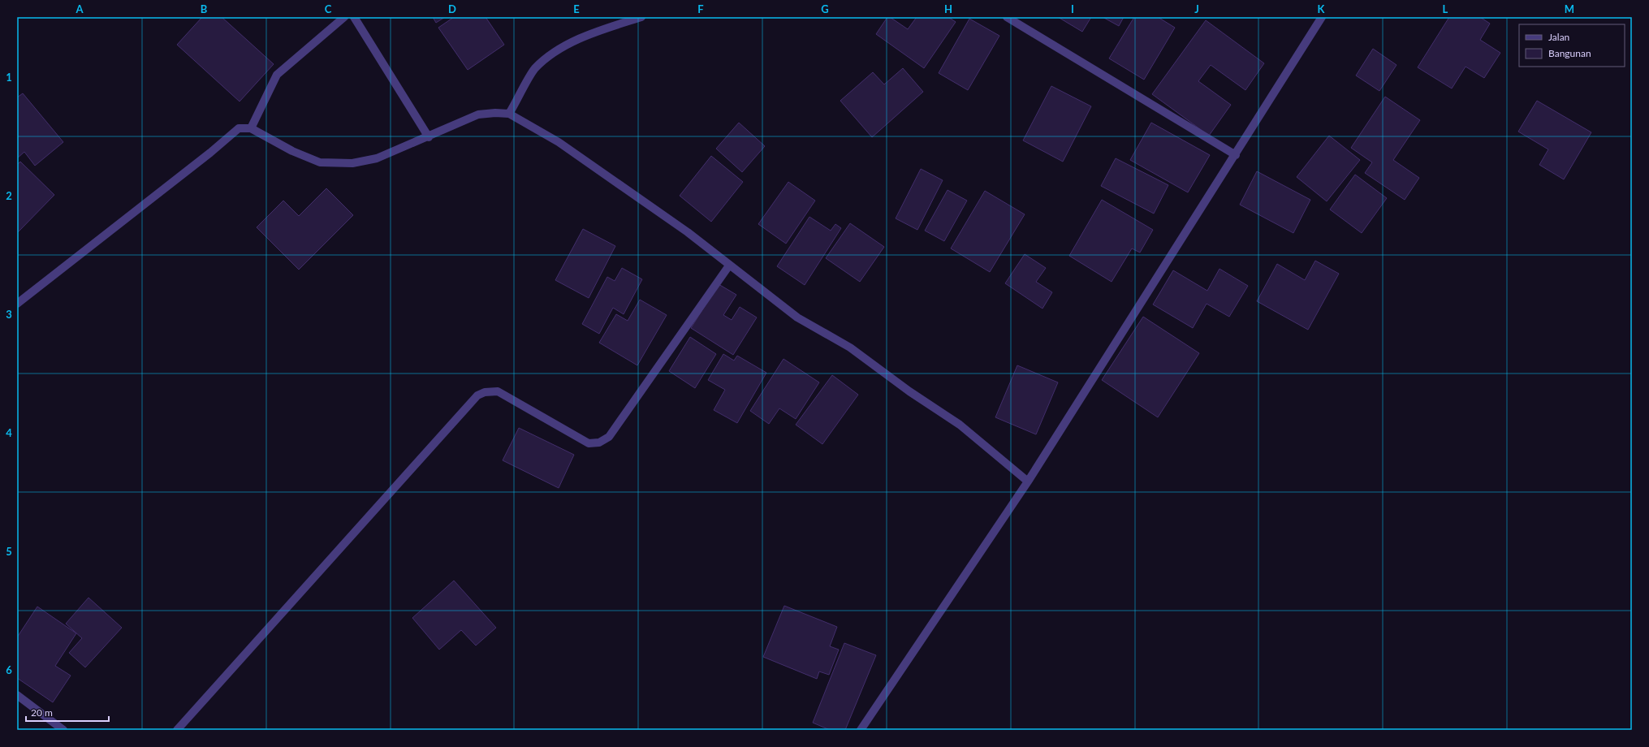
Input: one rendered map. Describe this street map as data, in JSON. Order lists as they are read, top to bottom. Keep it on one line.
{"legend":["Jalan","Bangunan"],"scale_bar":"20 m","grid":{"columns":["A","B","C","D","E","F","G","H","I","J","K","L","M"],"rows":["1","2","3","4","5","6"]}}
